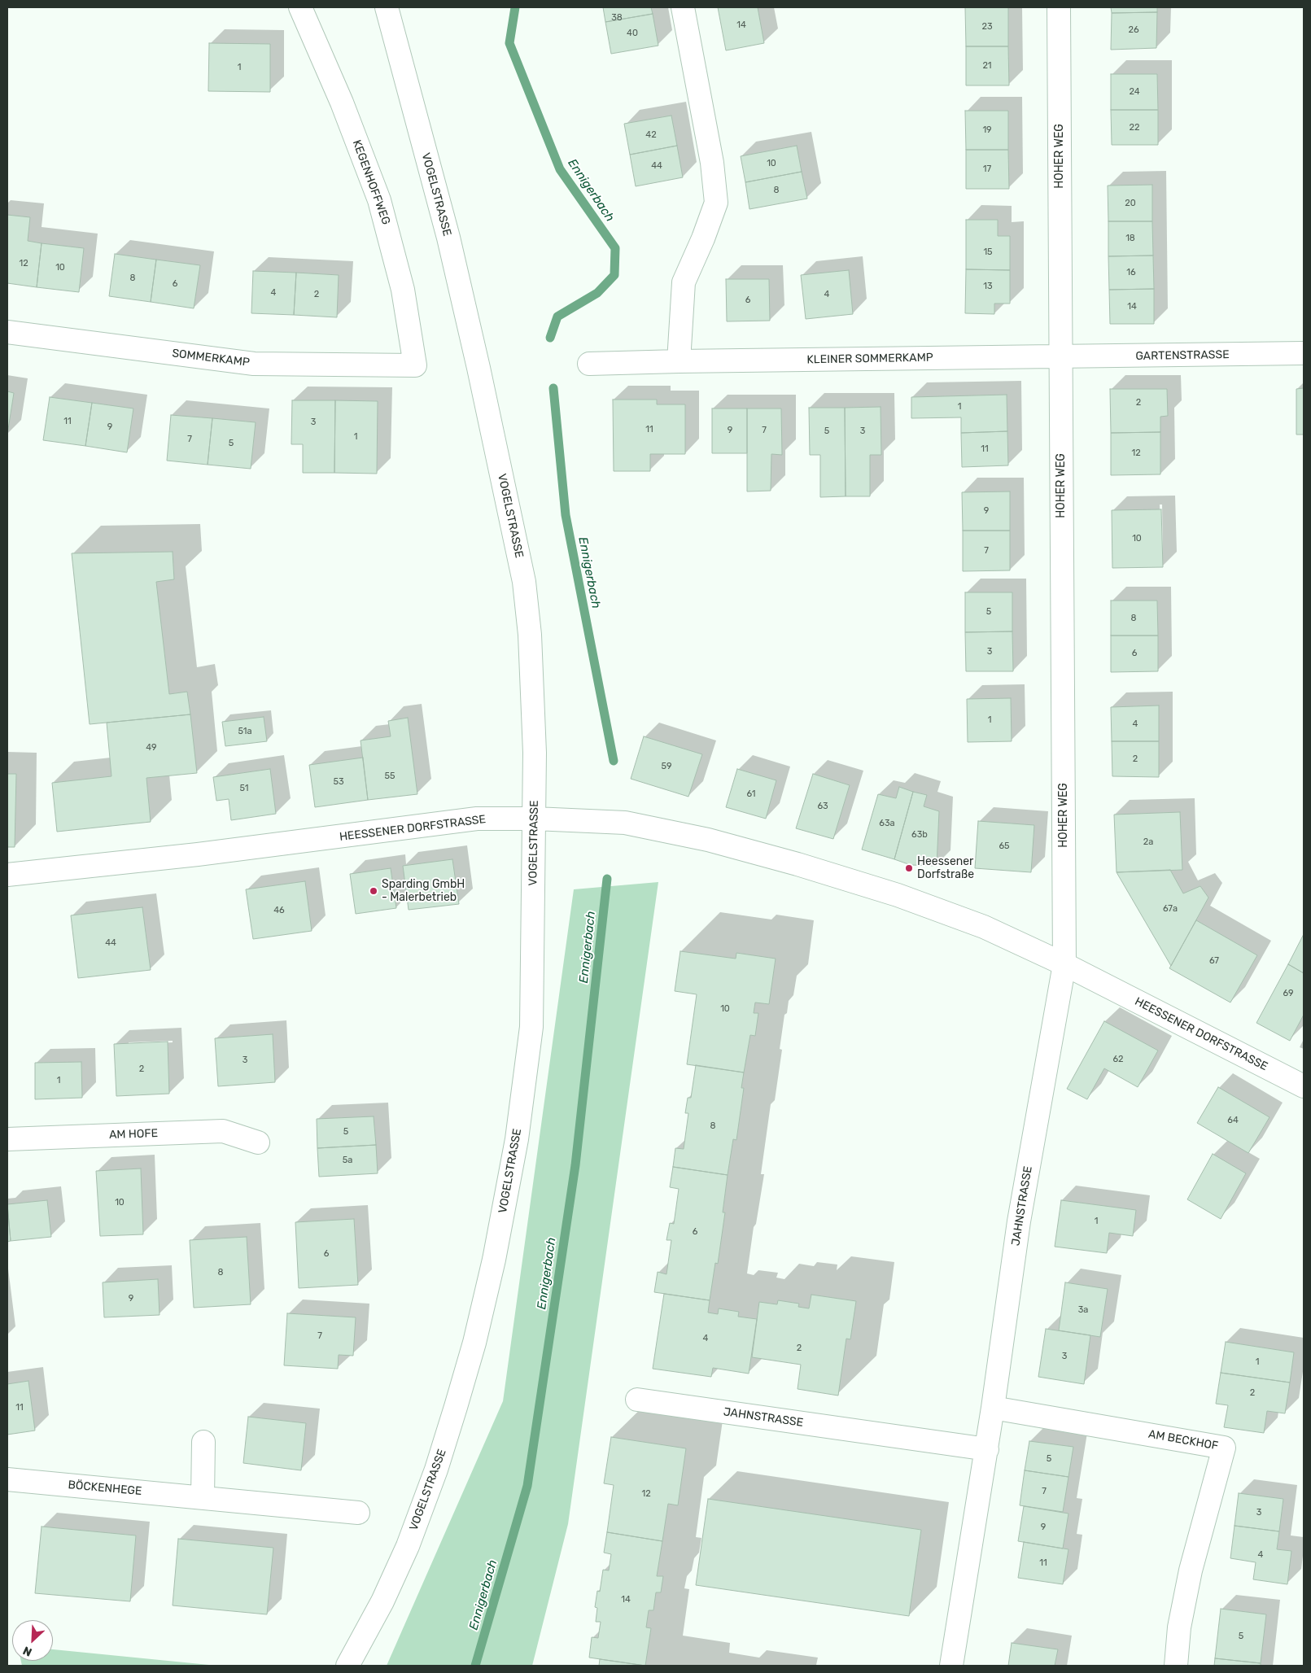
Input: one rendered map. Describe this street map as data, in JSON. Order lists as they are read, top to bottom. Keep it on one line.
{"streets":{"street":["HOHER WEG","KEGENHOFFWEG","VOGELSTRASSE","GARTENSTRASSE","SOMMERKAMP","KLEINER SOMMERKAMP","HEESSENER DORFSTRASSE","AM HOFE","JAHNSTRASSE","AM BECKHOF","BÖCKENHEGE"]},"crossings":[["HOHER WEG","GARTENSTRASSE"],["HOHER WEG","KLEINER SOMMERKAMP"],["HOHER WEG","HEESSENER DORFSTRASSE"],["HOHER WEG","JAHNSTRASSE"],["KEGENHOFFWEG","SOMMERKAMP"],["VOGELSTRASSE","HEESSENER DORFSTRASSE"],["GARTENSTRASSE","KLEINER SOMMERKAMP"],["HEESSENER DORFSTRASSE","JAHNSTRASSE"],["JAHNSTRASSE","AM BECKHOF"]],"water":["Ennigerbach"],"places":["Heessener Dorfstraße","Sparding GmbH - Malerbetrieb"],"house_numbers":["38","14","23","26","40","21","1","24","22","19","42","10","44","17","8","20","18","15","12","10","16","8","6","13","4","2","4","6","14","2","1","11","3","9","11","9","7","5","3","1","7","5","11","12","9","10","7","5","8","3","6","1","4","51a","49","2","59","55","53","51","61","63","63a","63b","2a","65","67a","46","44","67","69","10","62","3","2","1","64","8","5","5a","10","1","6","6","8","9","3a","7","4","2","3","1","2","11","5","7","12","3","9","4","11","14","5"],"north":"bottom left"}
